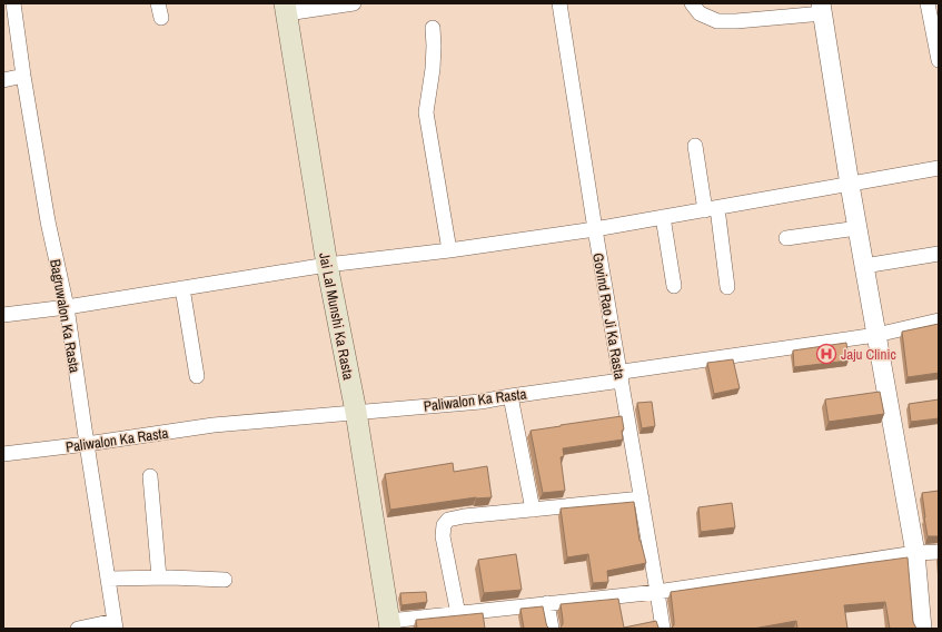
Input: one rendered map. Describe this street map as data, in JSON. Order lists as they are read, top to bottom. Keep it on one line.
{"streets":{"main road":["Jai Lal Munshi Ka Rasta"],"street":["Bagruwalon Ka Rasta","Govind Rao Ji Ka Rasta","Paliwalon Ka Rasta"]},"crossings":[["Bagruwalon Ka Rasta","Paliwalon Ka Rasta"],["Jai Lal Munshi Ka Rasta","Paliwalon Ka Rasta"],["Govind Rao Ji Ka Rasta","Paliwalon Ka Rasta"]],"places":{"hospital":["Jaju Clinic"]}}
